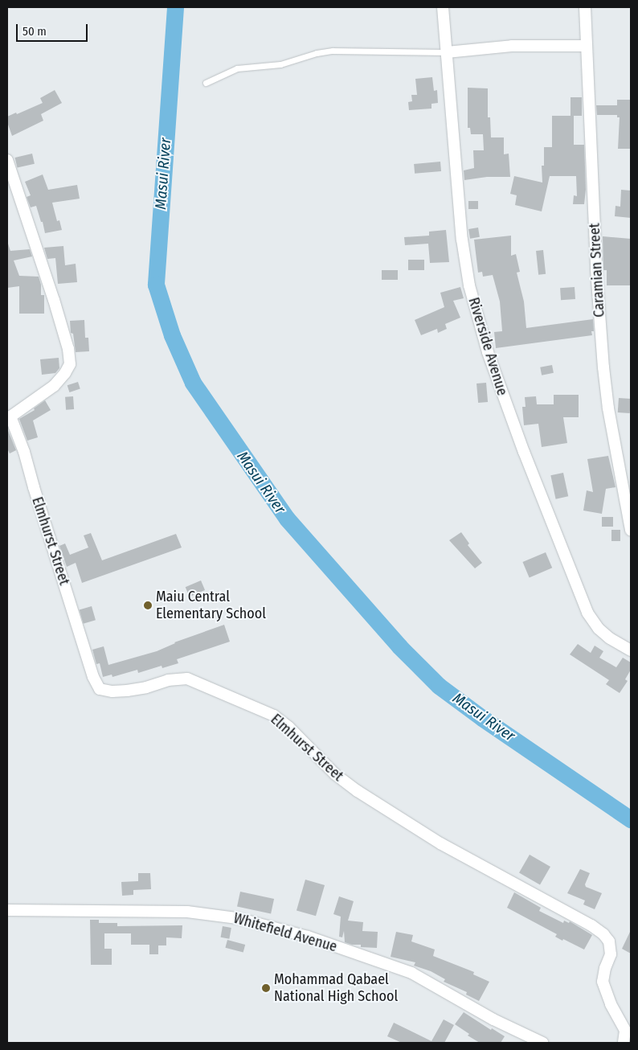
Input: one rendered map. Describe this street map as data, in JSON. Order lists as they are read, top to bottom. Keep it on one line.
{"streets":{"street":["Caramian Street","Riverside Avenue","Elmhurst Street","Whitefield Avenue"]},"water":["Masui River"],"places":["Maiu Central Elementary School","Mohammad Qabael National High School"],"scale_bar":"50 m"}
